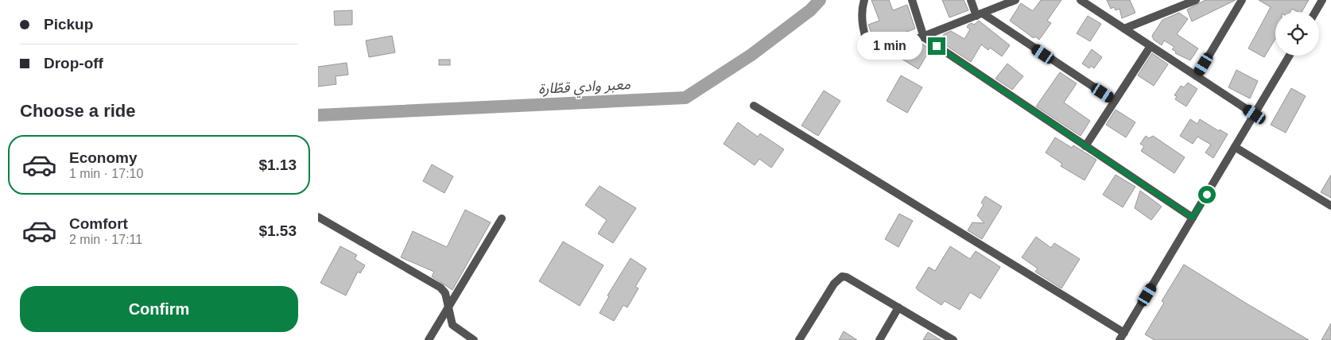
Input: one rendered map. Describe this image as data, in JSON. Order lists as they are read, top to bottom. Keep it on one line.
{"water":["معبر وادي قطّارة"],"page":{"banner":["Pickup","Drop-off"],"bubble":"1 min","heading":"Choose a ride","list":[{"name":"Economy","note":"1 min · 17:10","value":"$1.13"},{"name":"Comfort","note":"2 min · 17:11","value":"$1.53"}],"buttons":"Confirm"}}
